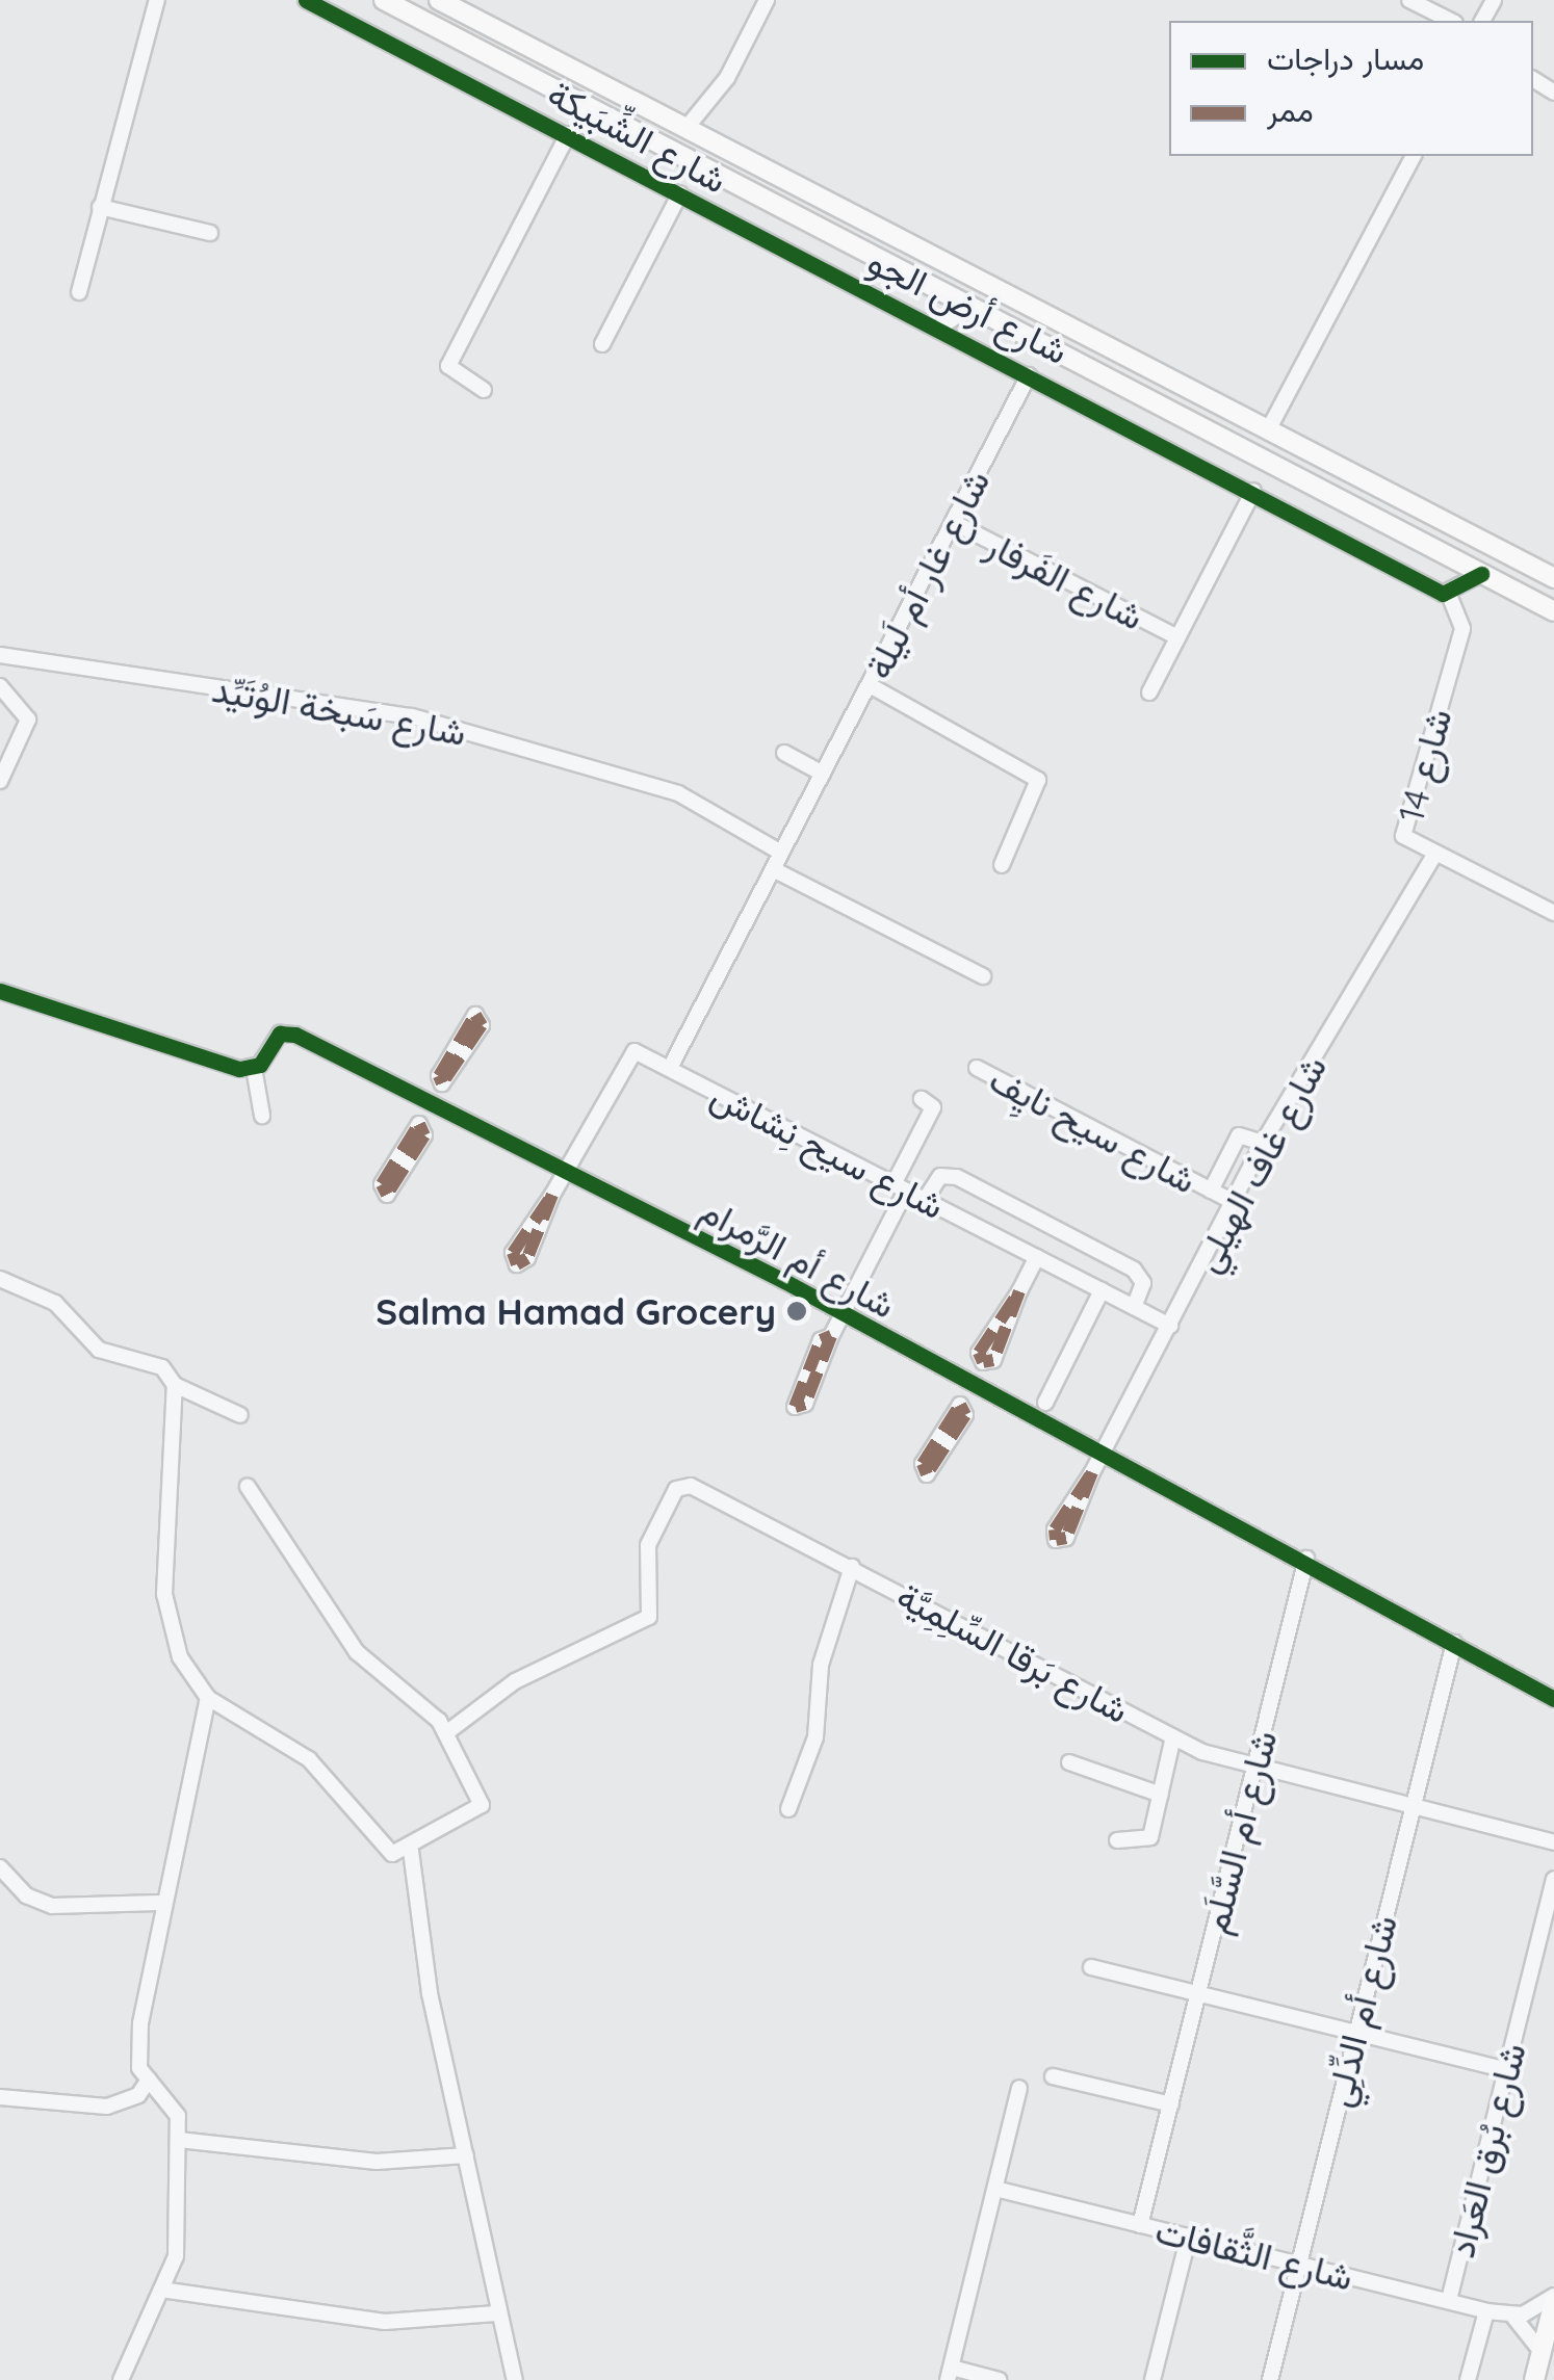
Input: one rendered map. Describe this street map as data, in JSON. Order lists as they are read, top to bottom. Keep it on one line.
{"streets":{"main road":["شارع أرض الجو"],"street":["شارع الشِّبَيكة","شارع غار أم لَيلة","شارع الفَرفار","شارع سَبخة الوُتَيِّد","شارع 14","شارع سيح نايِف","شارع سيح نِشاش","شارع غاف الهيلي","شارع أم الرَّمرام","شارع بَرقا السِّلِمِيَّة","شارع أم السَّلَم","شارع أم الدِّلِي","شارع بُرق العَراد","شارع الثَّقافات"]},"crossings":[["شارع الشِّبَيكة","شارع غار أم لَيلة"],["شارع الشِّبَيكة","شارع 14"],["شارع غار أم لَيلة","شارع الفَرفار"],["شارع غار أم لَيلة","شارع سَبخة الوُتَيِّد"],["شارع غار أم لَيلة","شارع سيح نِشاش"],["شارع 14","شارع غاف الهيلي"],["شارع سيح نايِف","شارع غاف الهيلي"],["شارع سيح نِشاش","شارع غاف الهيلي"],["شارع سيح نِشاش","شارع أم الرَّمرام"],["شارع غاف الهيلي","شارع أم الرَّمرام"],["شارع أم الرَّمرام","شارع أم السَّلَم"],["شارع أم الرَّمرام","شارع أم الدِّلِي"],["شارع بَرقا السِّلِمِيَّة","شارع أم السَّلَم"],["شارع بَرقا السِّلِمِيَّة","شارع أم الدِّلِي"],["شارع أم السَّلَم","شارع الثَّقافات"],["شارع أم الدِّلِي","شارع الثَّقافات"],["شارع بُرق العَراد","شارع الثَّقافات"]],"places":["Salma Hamad Grocery"],"legend":["مسار دراجات","ممر"]}
